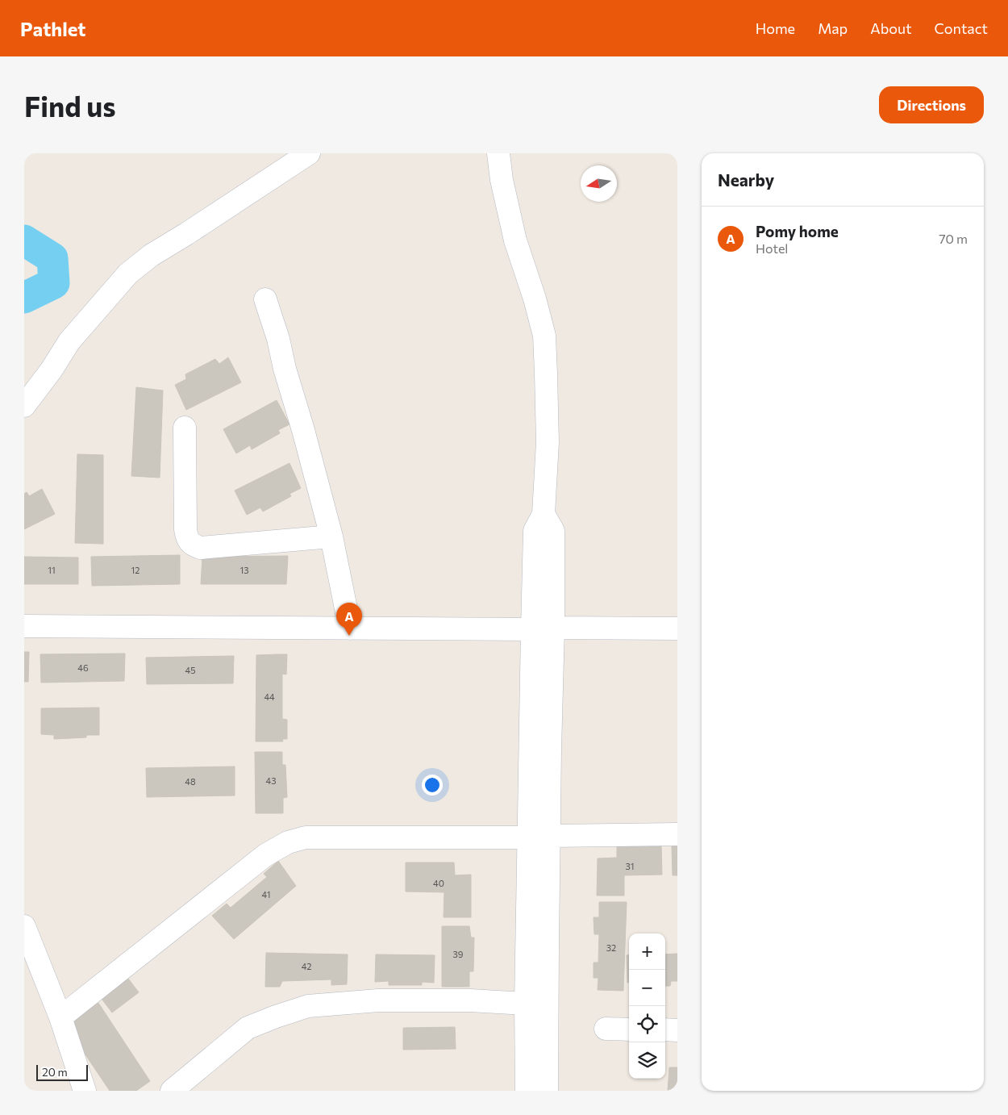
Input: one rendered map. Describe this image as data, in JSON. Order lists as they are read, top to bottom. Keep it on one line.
{"house_numbers":["11","12","13","46","45","44","43","48","31","40","41","32","39","42"],"scale_bar":"20 m","north":"left","page":{"header":"Pathlet","nav":["Home","Map","About","Contact"],"buttons":"Directions","title":"Find us","heading":"Nearby","list":[{"mark":"A","name":"Pomy home","note":"Hotel","value":"70 m"}],"pins":"A","map_buttons":["+","−"],"scale":"20 m"}}
